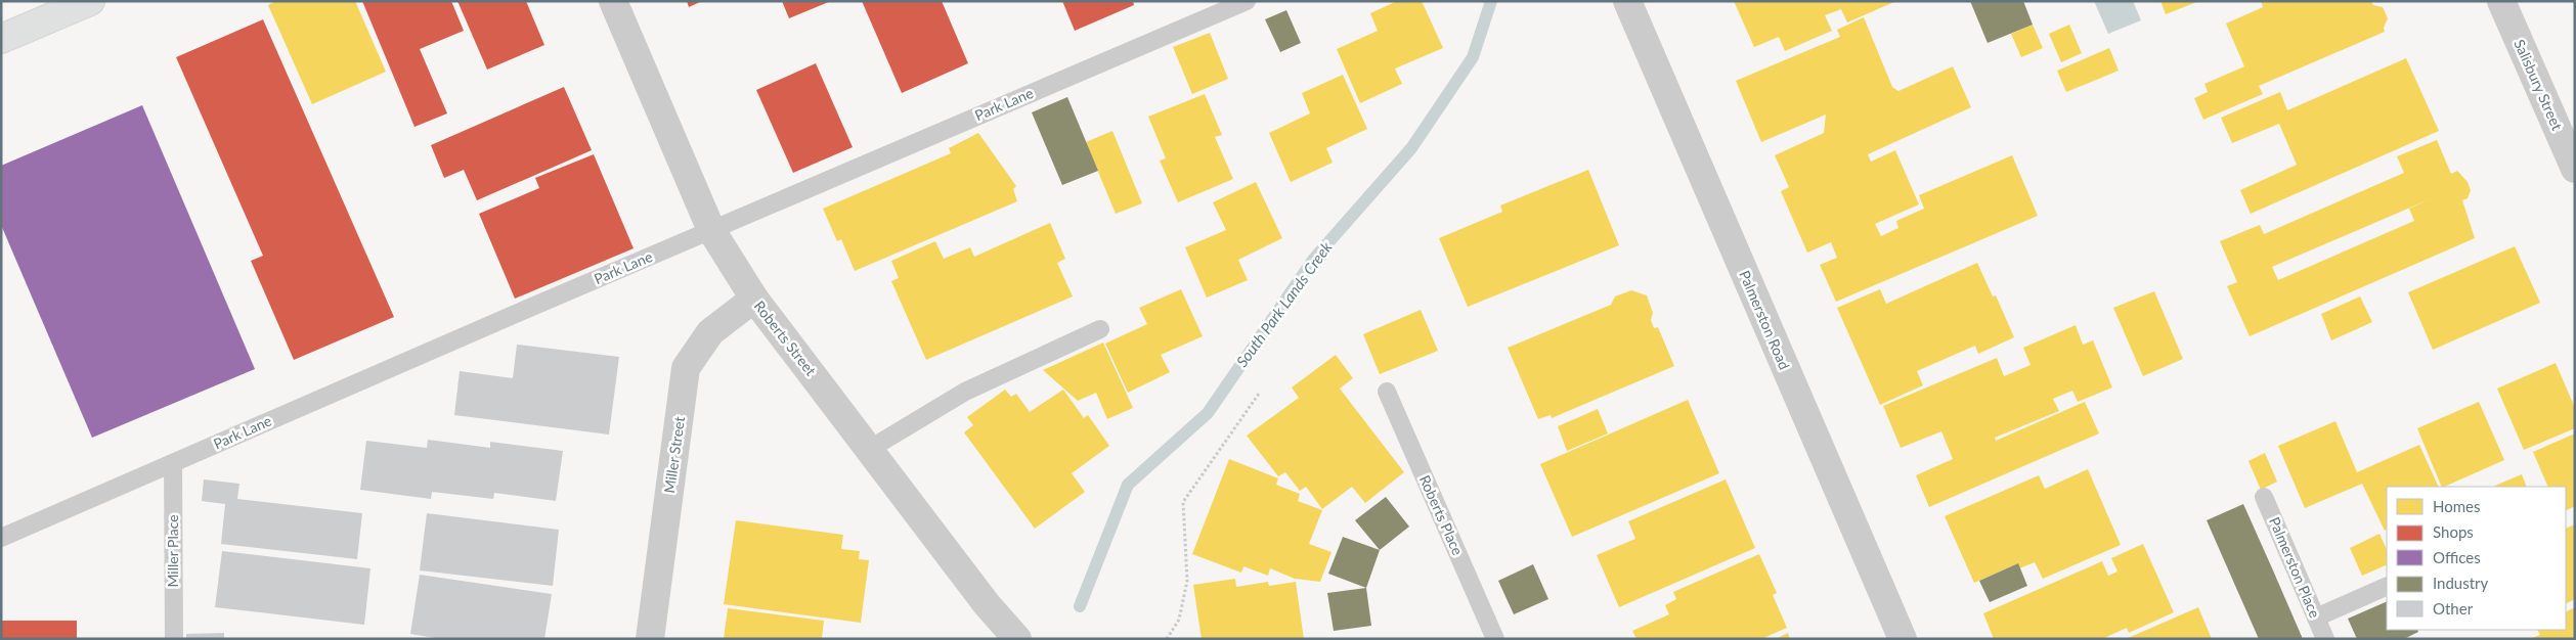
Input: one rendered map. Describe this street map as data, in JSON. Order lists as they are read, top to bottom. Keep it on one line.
{"streets":{"street":["Salisbury Street","Palmerston Road","Roberts Street","Miller Street"],"lane":["Park Lane","Roberts Place","Miller Place","Palmerston Place"]},"crossings":[["Park Lane","Roberts Street"],["Park Lane","Miller Place"],["Roberts Street","Miller Street"]],"water":["South Park Lands Creek"],"legend":["Homes","Shops","Offices","Industry","Other"]}
